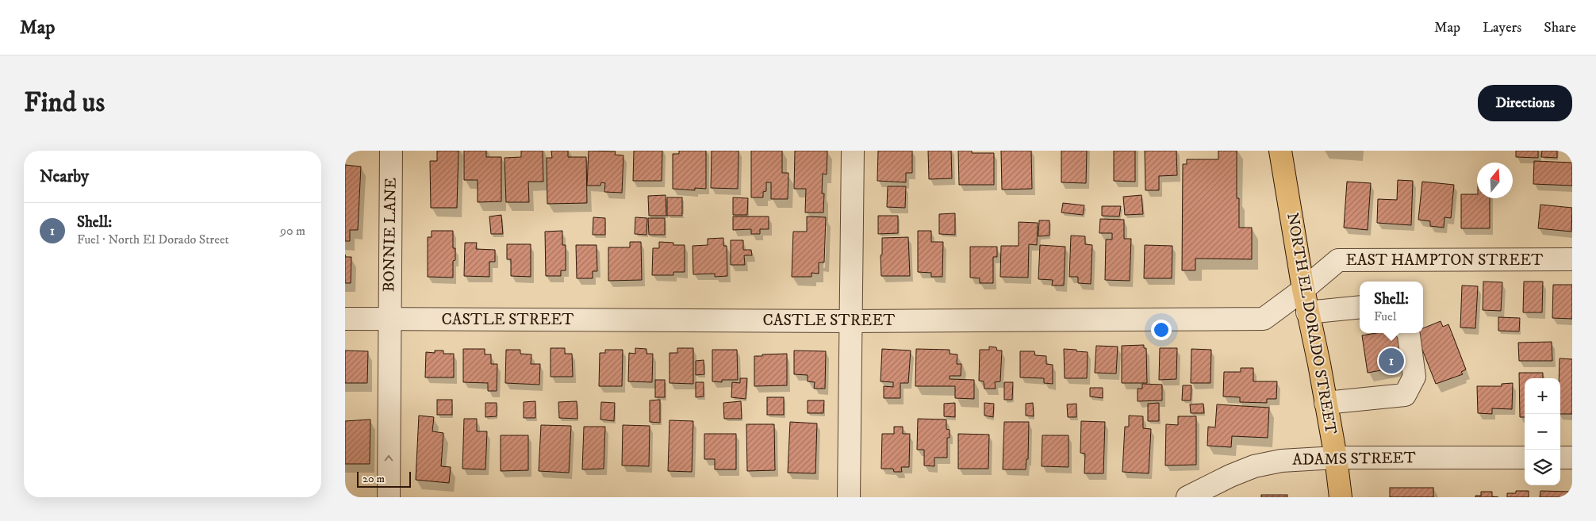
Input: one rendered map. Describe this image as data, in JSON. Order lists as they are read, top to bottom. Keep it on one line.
{"streets":{"main road":["NORTH EL DORADO STREET"],"street":["BONNIE LANE","EAST HAMPTON STREET","CASTLE STREET","ADAMS STREET"]},"crossings":[["BONNIE LANE","CASTLE STREET"],["EAST HAMPTON STREET","CASTLE STREET"],["EAST HAMPTON STREET","NORTH EL DORADO STREET"],["CASTLE STREET","NORTH EL DORADO STREET"],["NORTH EL DORADO STREET","ADAMS STREET"]],"one_way":["BONNIE LANE"],"scale_bar":"20 m","north":"top","page":{"header":"Map","nav":["Map","Layers","Share"],"buttons":"Directions","title":"Find us","heading":"Nearby","list":[{"mark":"1","name":"Shell:","note":"Fuel · North El Dorado Street","value":"90 m"}],"popup":["Shell:","Fuel"],"pins":"1","map_buttons":["+","−"],"scale":"20 m"}}
